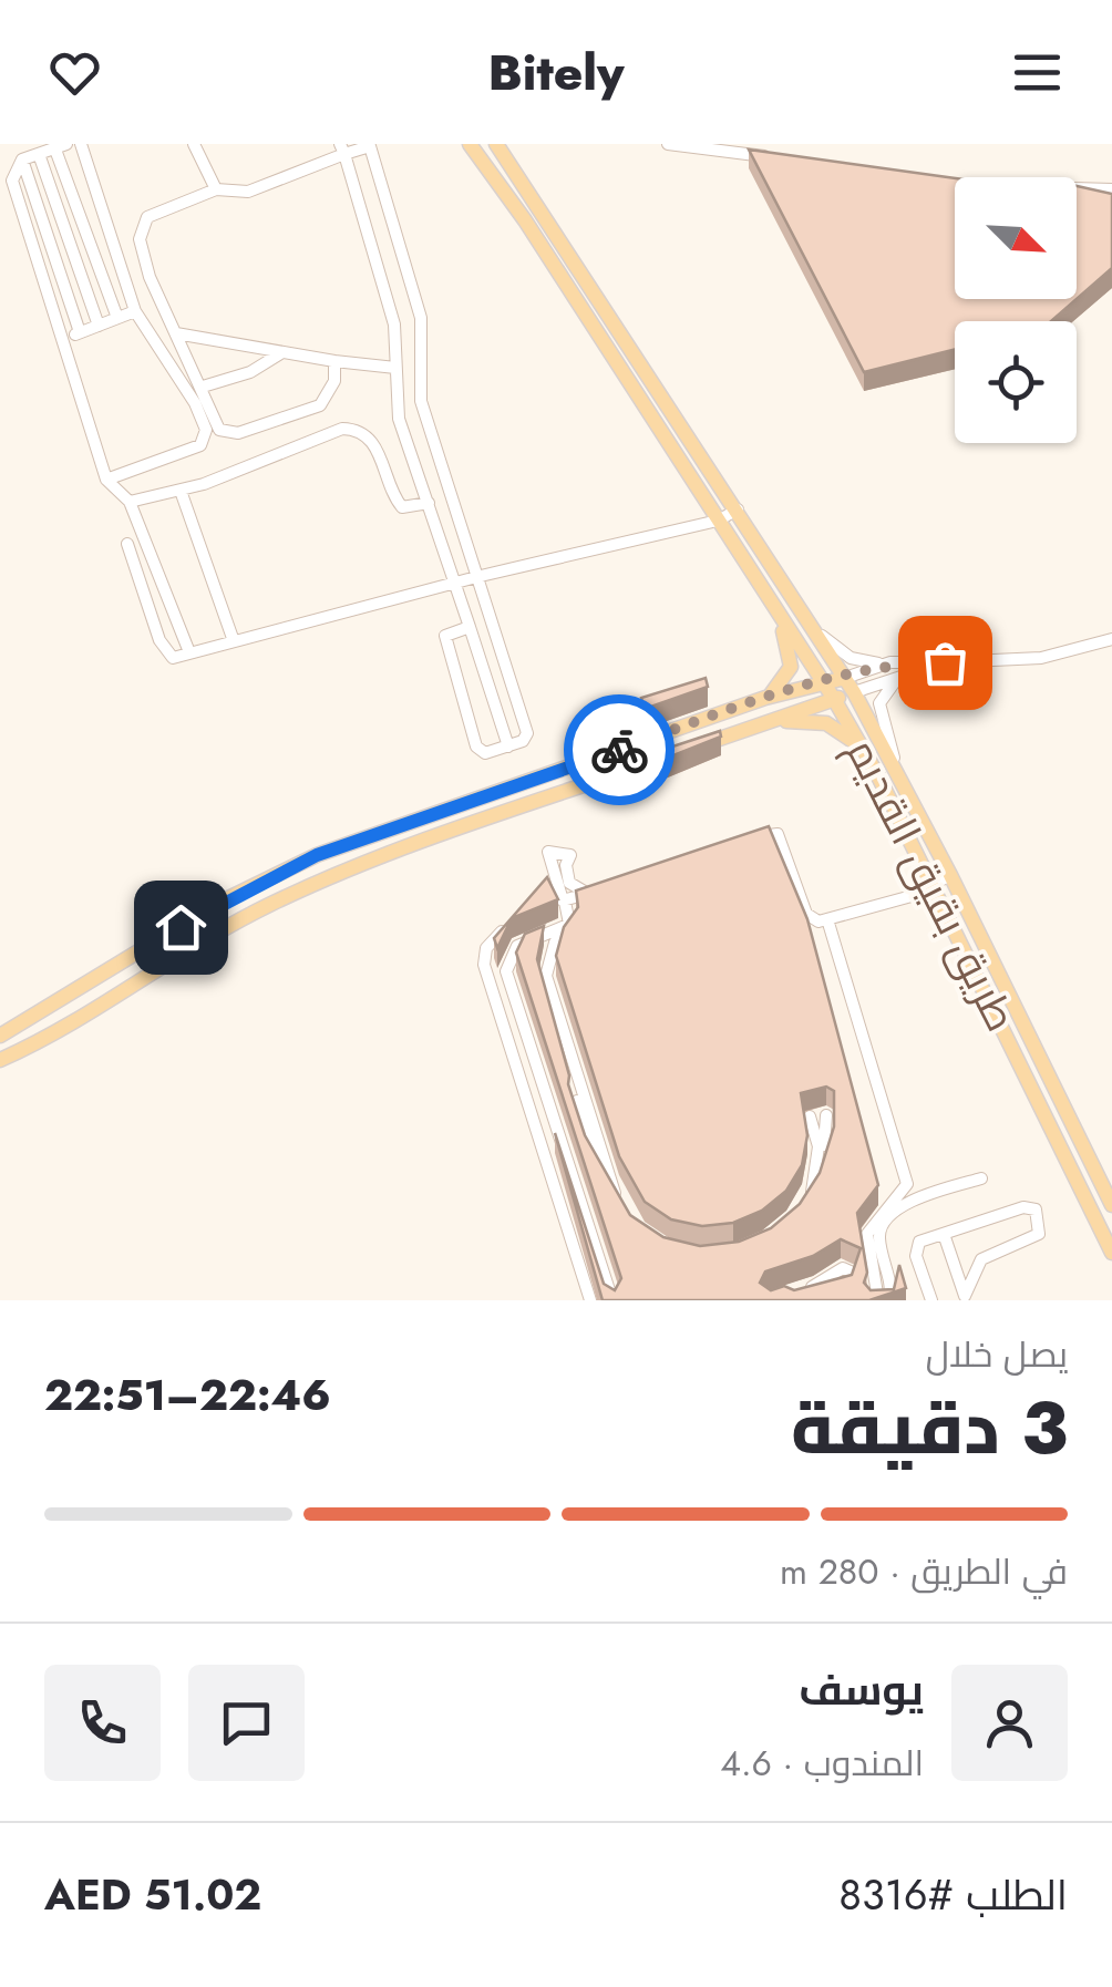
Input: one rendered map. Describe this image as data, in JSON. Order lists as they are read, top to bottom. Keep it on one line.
{"streets":{"main road":["طريق بقيق القديم"]},"north":"bottom right","page":{"header":"Bitely","heading":["3 دقيقة","يصل خلال","22:46–22:51"],"panel":["يوسف","المندوب · 4.6","الطلب #8316","AED 51.02"],"bar":"في الطريق · 280 m"}}
